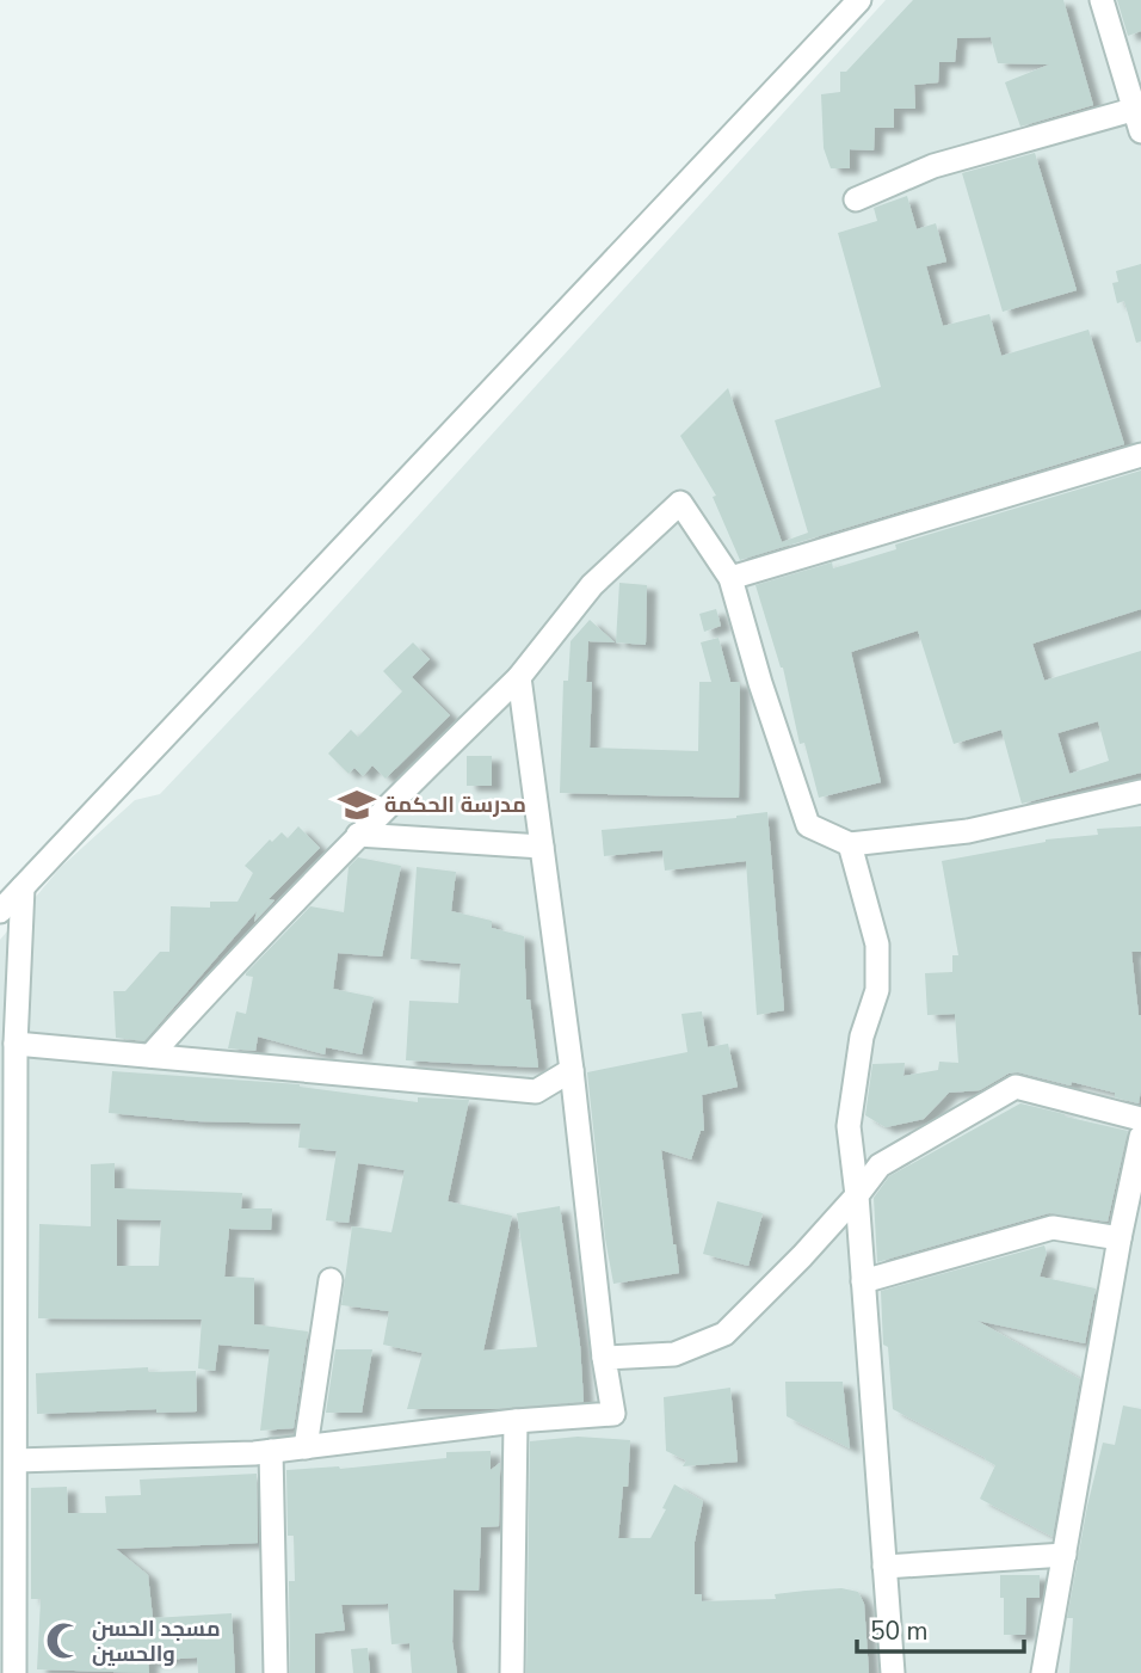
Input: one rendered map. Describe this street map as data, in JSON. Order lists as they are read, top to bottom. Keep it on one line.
{"places":{"school or university":["مدرسة الحكمة"],"mosque":["مسجد الحسن والحسين"]},"scale_bar":"50 m"}
